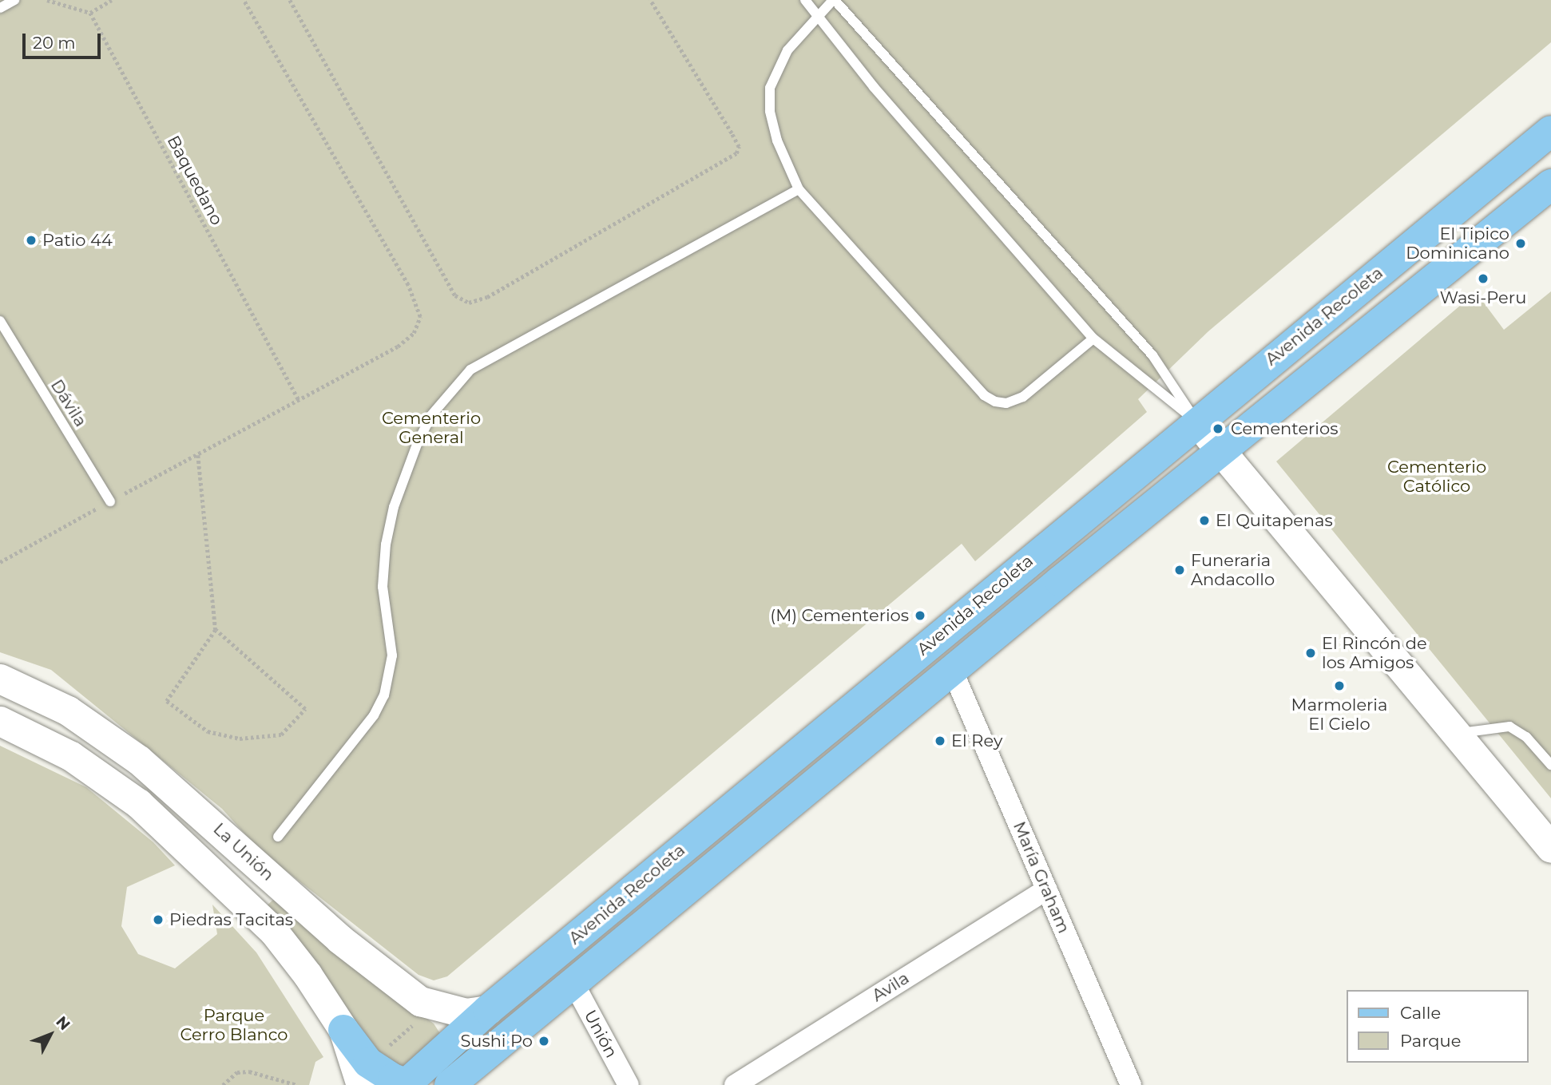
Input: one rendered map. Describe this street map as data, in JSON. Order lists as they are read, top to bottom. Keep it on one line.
{"streets":{"main road":["Avenida Recoleta","La Unión"],"street":["María Graham","Avila","Unión"],"lane":["Dávila"],"path":["Baquedano"]},"crossings":[["Avenida Recoleta","La Unión"],["Avenida Recoleta","María Graham"],["Avenida Recoleta","Unión"],["María Graham","Avila"]],"parks":["Cementerio General","Cementerio Católico","Parque Cerro Blanco"],"places":["Patio 44","El Tipico Dominicano","Wasi-Peru","Cementerios","El Quitapenas","Funeraria Andacollo","(M) Cementerios","El Rincón de los Amigos","Marmoleria El Cielo","El Rey","Piedras Tacitas","Sushi Po"],"legend":["Calle","Parque"],"scale_bar":"20 m","north":"top right"}
